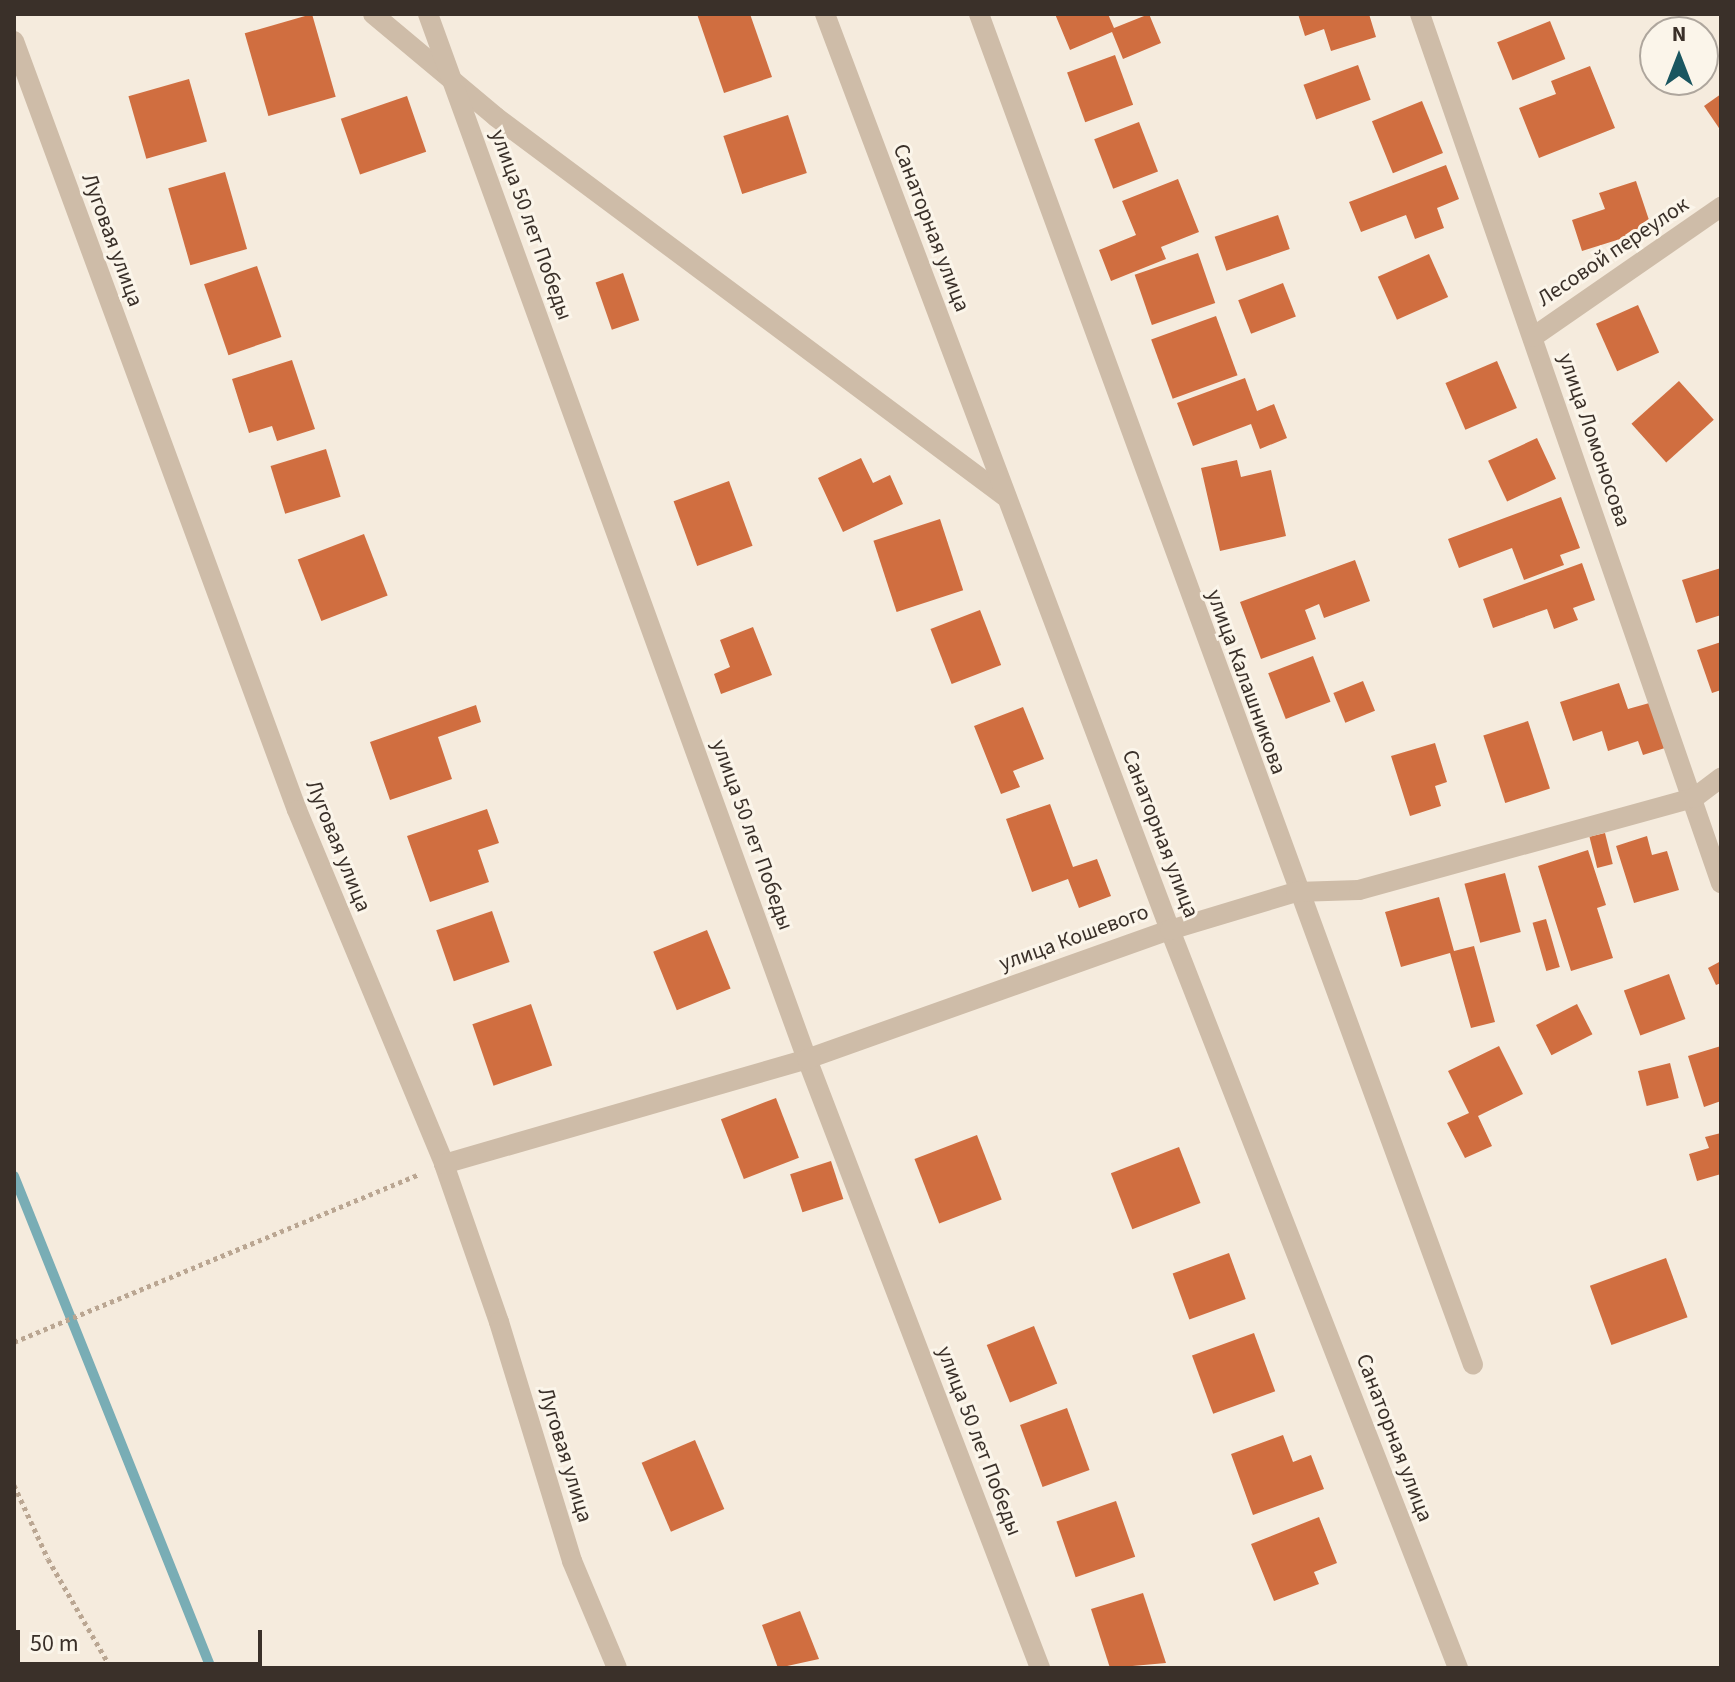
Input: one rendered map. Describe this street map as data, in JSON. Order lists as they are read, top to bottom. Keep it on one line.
{"streets":{"street":["улица 50 лет Победы","Санаторная улица","Луговая улица","Лесовой переулок","улица Ломоносова","улица Калашникова","улица Кошевого"]},"crossings":[["улица 50 лет Победы","улица Кошевого"],["Санаторная улица","улица Кошевого"],["Луговая улица","улица Кошевого"],["Лесовой переулок","улица Ломоносова"],["улица Ломоносова","улица Кошевого"],["улица Калашникова","улица Кошевого"]],"scale_bar":"50 m","north":"top"}
